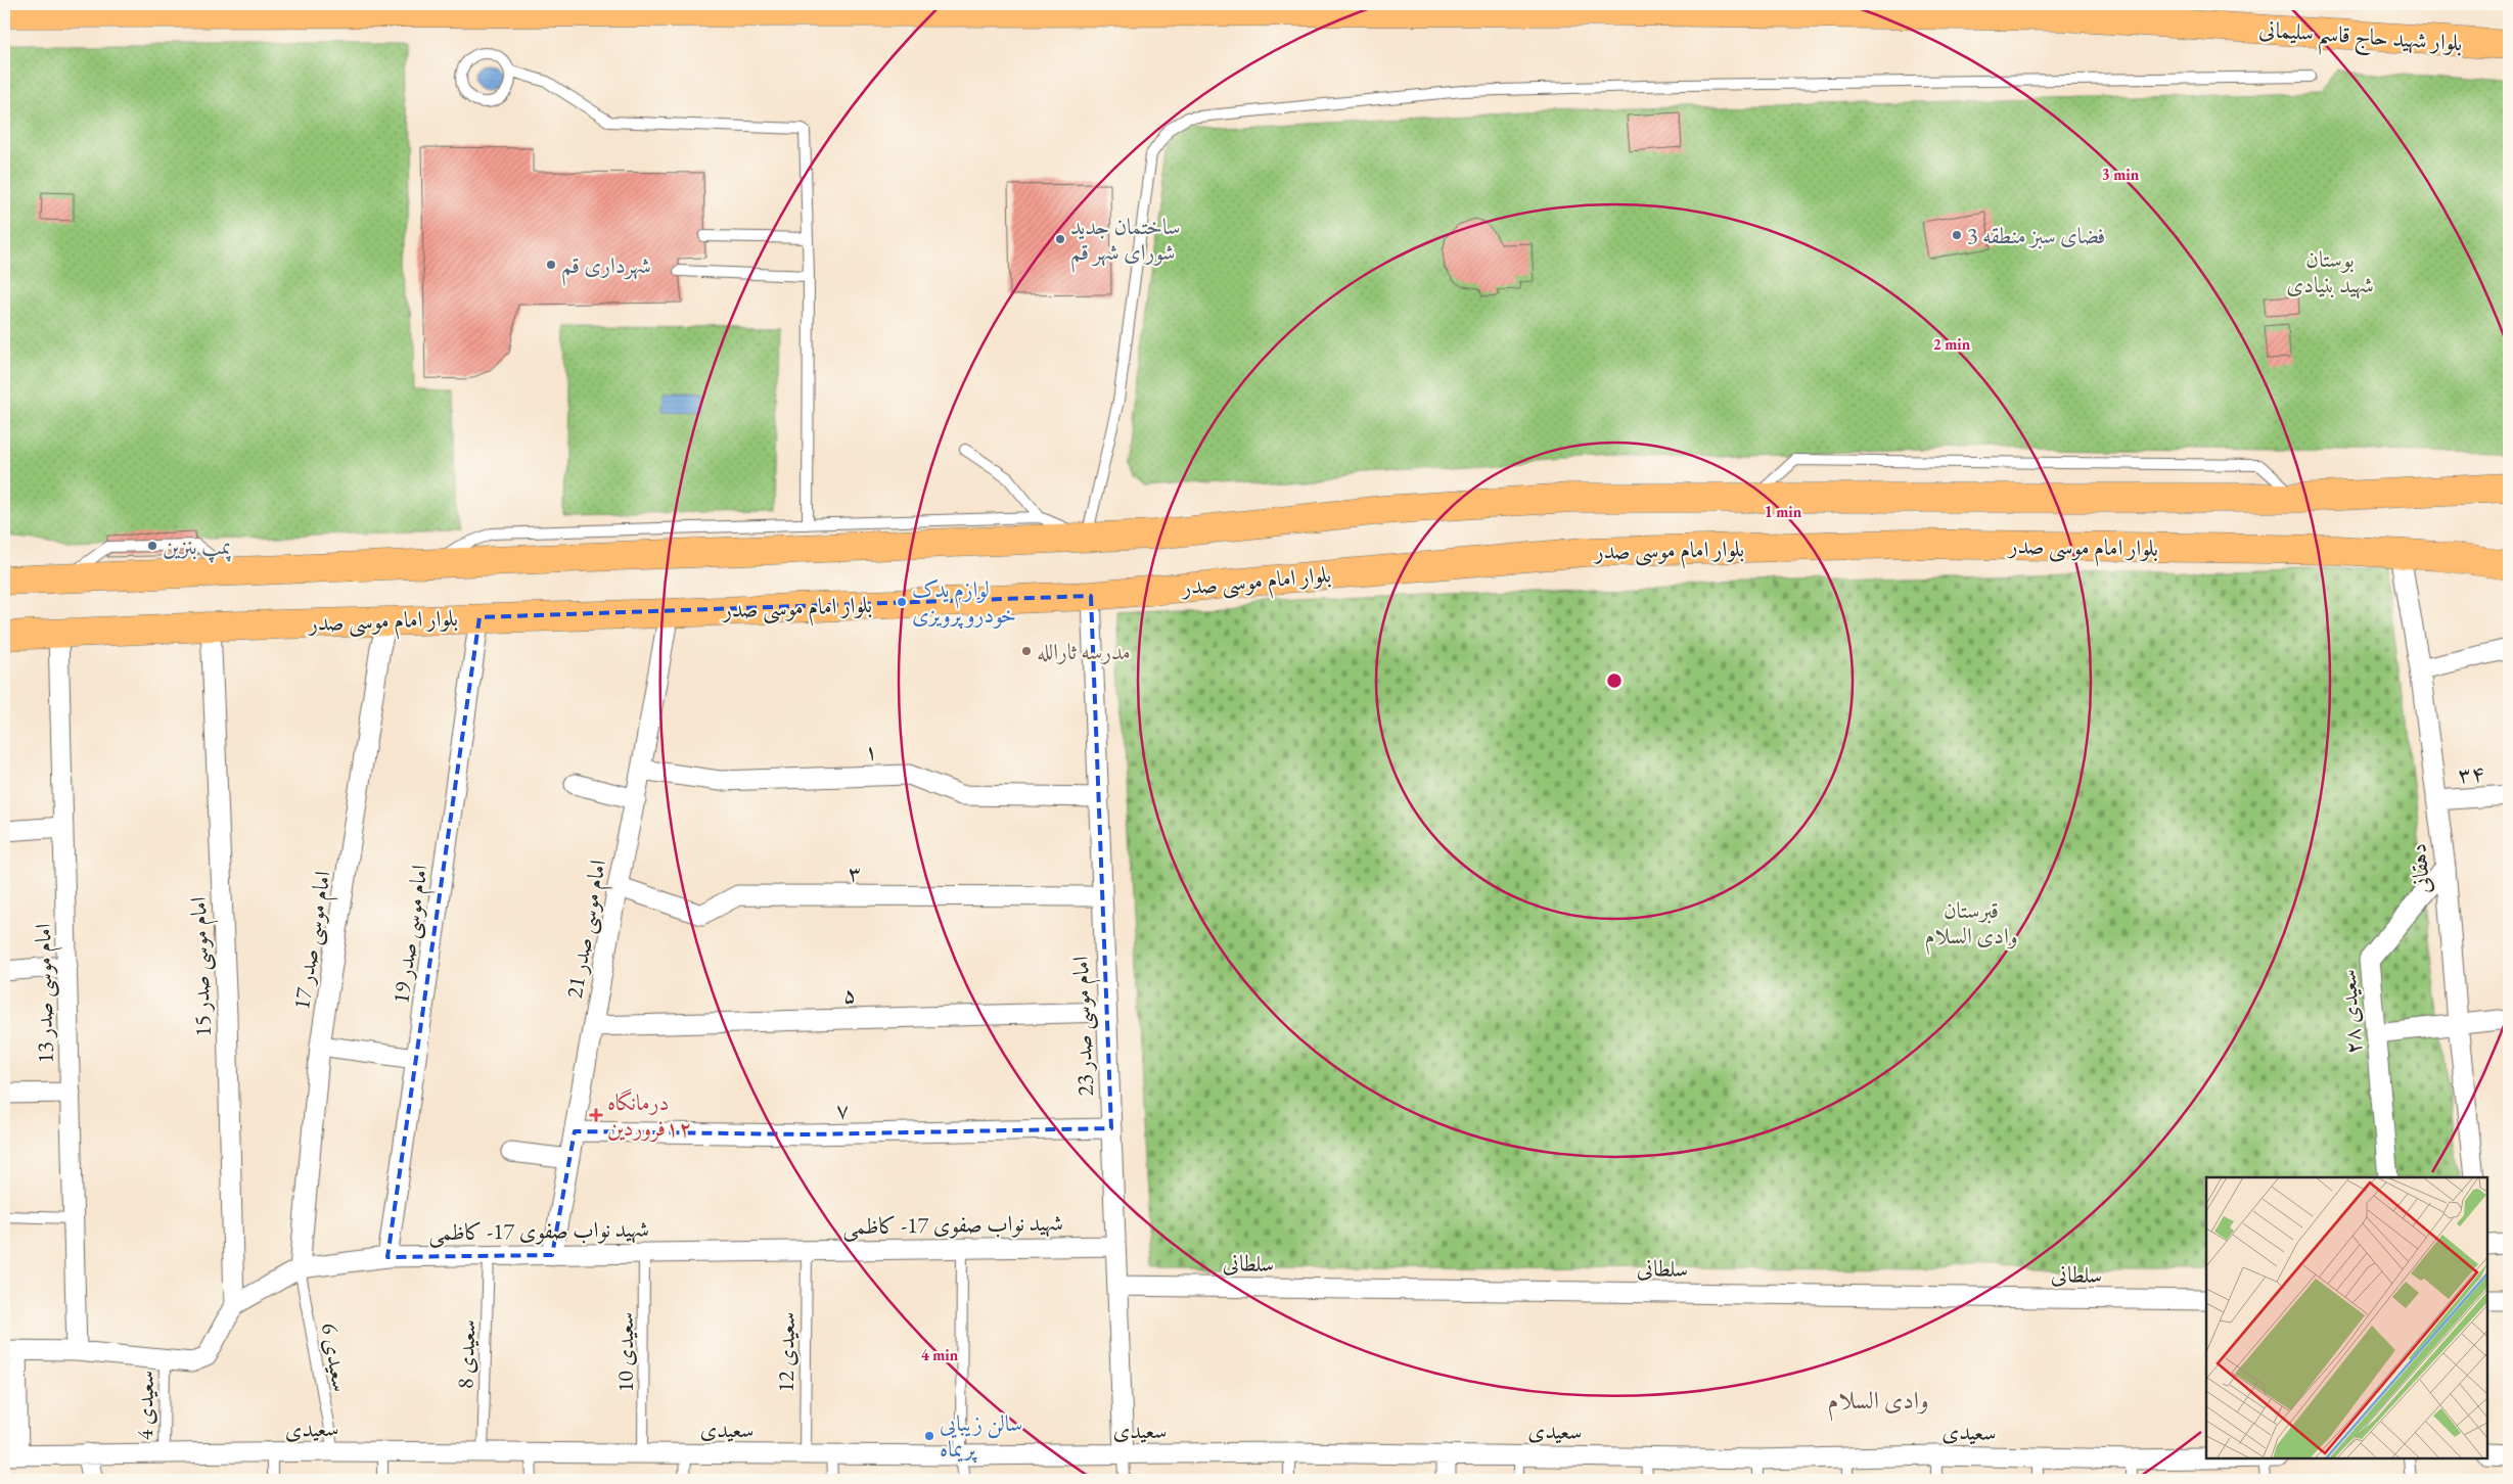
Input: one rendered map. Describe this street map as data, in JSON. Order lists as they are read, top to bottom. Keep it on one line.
{"streets":{"main road":["بلوار شهید حاج قاسم سلیمانی","بلوار امام موسی صدر"],"street":["۱","۳۴","دهقانی","۳","امام موسی صدر 21","امام موسی صدر 19","امام موسی صدر 17","امام موسی صدر 15","امام موسی صدر 13","۵","سعیدی ۲۸","امام موسی صدر 23","۷","شهید نواب صفوی 17- کاظمی","سلطانی","سعیدی"],"lane":["سعیدی 10","سعیدی 12","سعیدی 8","سعیدی 6","سعیدی 4"]},"crossings":[["بلوار امام موسی صدر","دهقانی"],["بلوار امام موسی صدر","امام موسی صدر 21"],["بلوار امام موسی صدر","امام موسی صدر 19"],["بلوار امام موسی صدر","امام موسی صدر 17"],["بلوار امام موسی صدر","امام موسی صدر 15"],["بلوار امام موسی صدر","امام موسی صدر 13"],["بلوار امام موسی صدر","امام موسی صدر 23"],["۱","امام موسی صدر 21"],["۱","امام موسی صدر 23"],["۳۴","دهقانی"],["دهقانی","سعیدی ۲۸"],["۳","امام موسی صدر 21"],["۳","امام موسی صدر 23"],["امام موسی صدر 21","۵"],["امام موسی صدر 21","۷"],["امام موسی صدر 21","شهید نواب صفوی 17- کاظمی"],["امام موسی صدر 19","شهید نواب صفوی 17- کاظمی"],["امام موسی صدر 17","شهید نواب صفوی 17- کاظمی"],["امام موسی صدر 17","سعیدی 6"],["امام موسی صدر 15","شهید نواب صفوی 17- کاظمی"],["۵","امام موسی صدر 23"],["امام موسی صدر 23","۷"],["امام موسی صدر 23","شهید نواب صفوی 17- کاظمی"],["امام موسی صدر 23","سلطانی"],["امام موسی صدر 23","سعیدی"],["شهید نواب صفوی 17- کاظمی","سعیدی 10"],["شهید نواب صفوی 17- کاظمی","سعیدی 12"],["شهید نواب صفوی 17- کاظمی","سعیدی 8"],["شهید نواب صفوی 17- کاظمی","سعیدی 6"],["سعیدی 10","سعیدی"],["سعیدی 12","سعیدی"],["سعیدی 8","سعیدی"],["سعیدی 6","سعیدی"],["سعیدی 4","سعیدی"]],"districts":["وادی السلام"],"parks":["بوستان شهید بنیادی","قبرستان وادی السلام"],"places":{"other":["فضای سبز منطقه 3","ساختمان جدید شورای شهر قم","شهرداری قم","پمپ بنزین","لوازم یدک خودرو پرویزی","مدرسه ثارالله","سالن زیبایی پریماه"],"health":["درمانگاه ١٢فروردین"]},"rings":["3 min","2 min","1 min","4 min"]}
